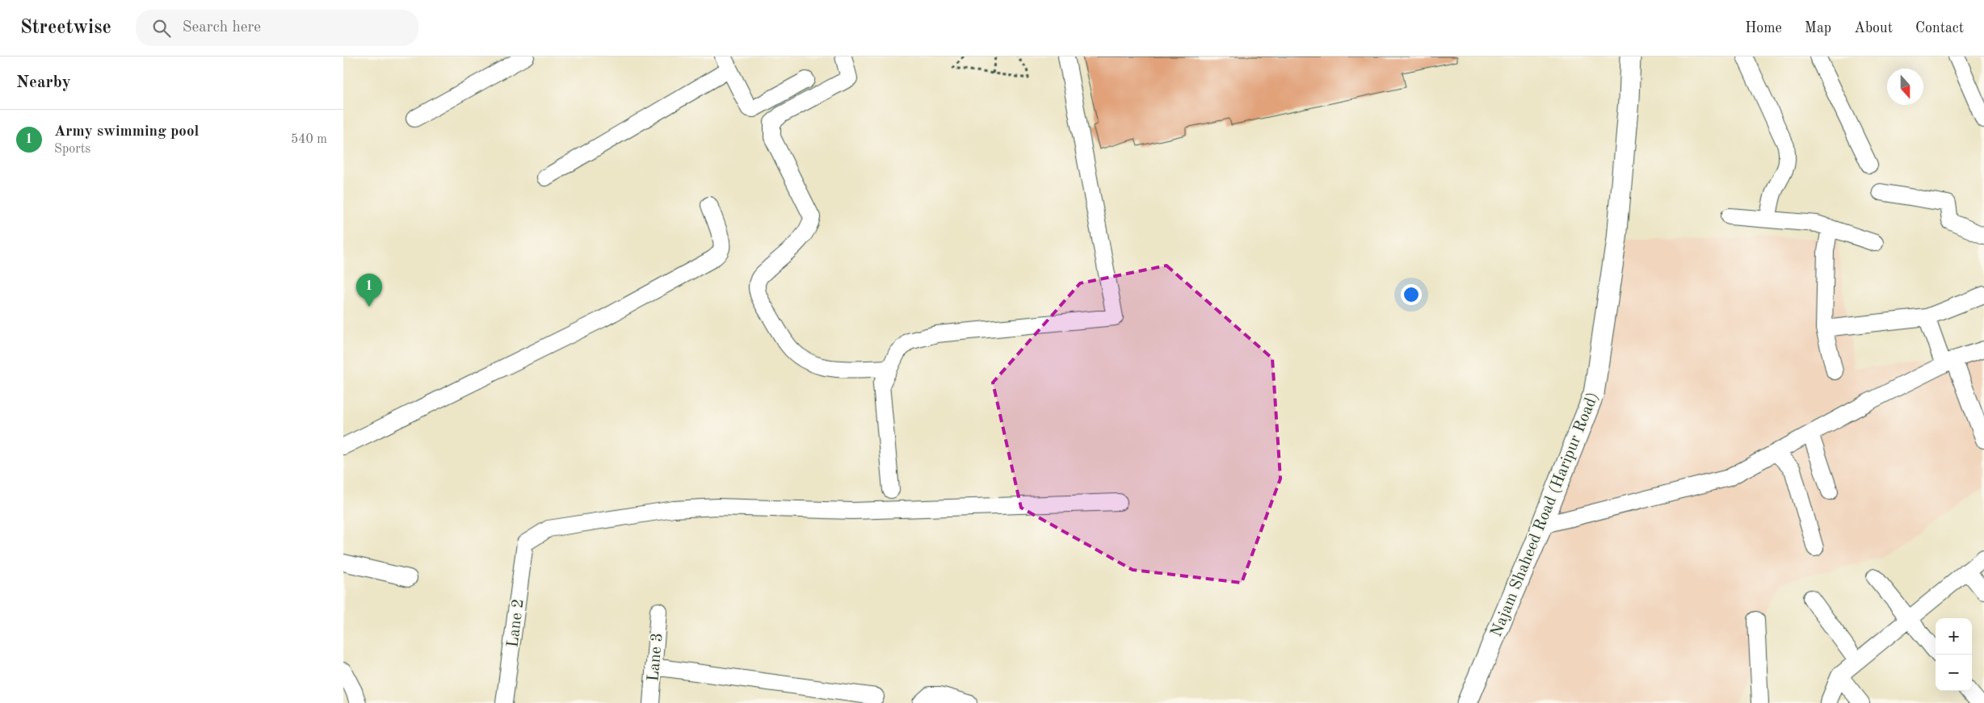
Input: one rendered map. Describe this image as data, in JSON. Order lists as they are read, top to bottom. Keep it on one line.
{"streets":{"main road":["Najam Shaheed Road (Haripur Road)"],"street":["Lane 2","Lane 3"]},"north":"bottom","page":{"header":"Streetwise","search":"Search here","nav":["Home","Map","About","Contact"],"heading":"Nearby","list":[{"mark":"1","name":"Army swimming pool","note":"Sports","value":"540 m"}],"pins":"1","map_buttons":["+","−"]}}
